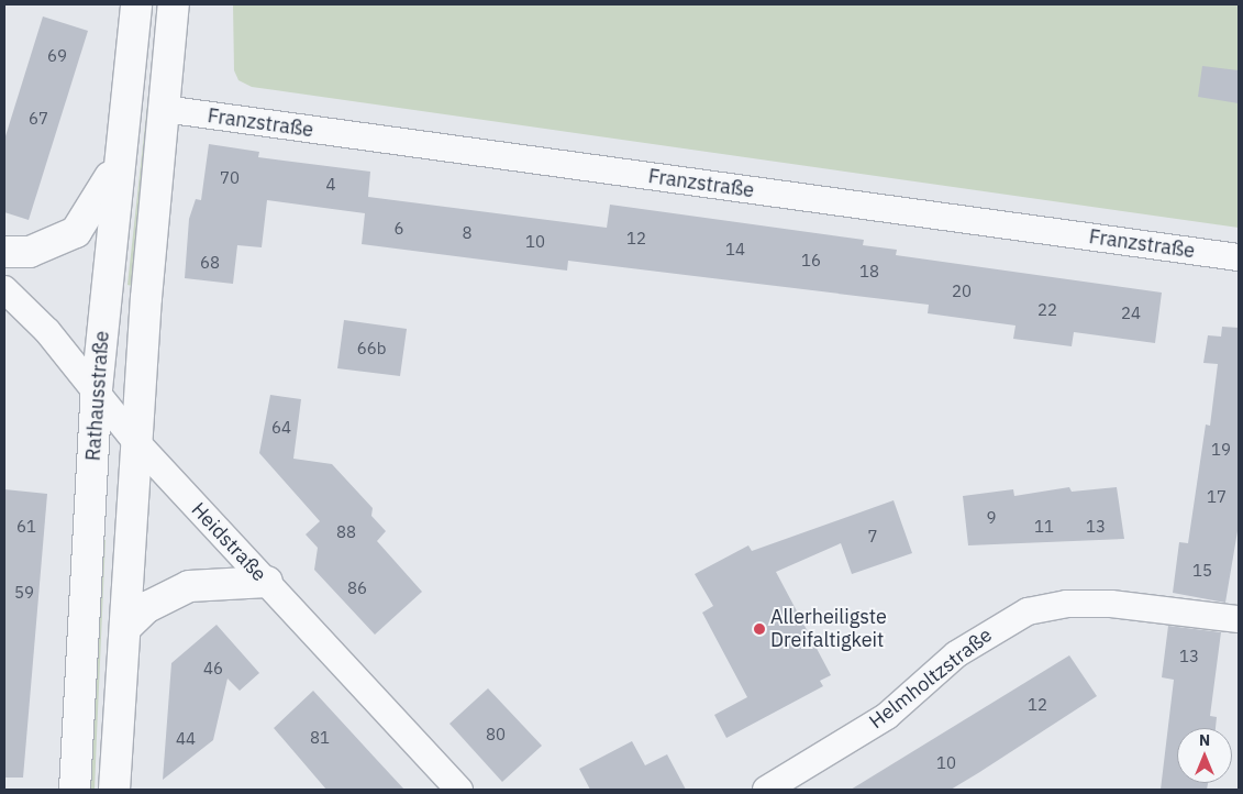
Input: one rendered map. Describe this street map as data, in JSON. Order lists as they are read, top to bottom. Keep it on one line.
{"streets":{"street":["Franzstraße","Rathausstraße","Heidstraße","Helmholtzstraße"]},"crossings":[["Rathausstraße","Heidstraße"]],"places":["Allerheiligste Dreifaltigkeit"],"house_numbers":["69","67","70","4","6","8","12","10","14","16","68","18","20","22","24","66b","64","19","17","9","61","11","13","88","7","15","86","59","13","46","12","80","81","44","10"],"north":"top"}
